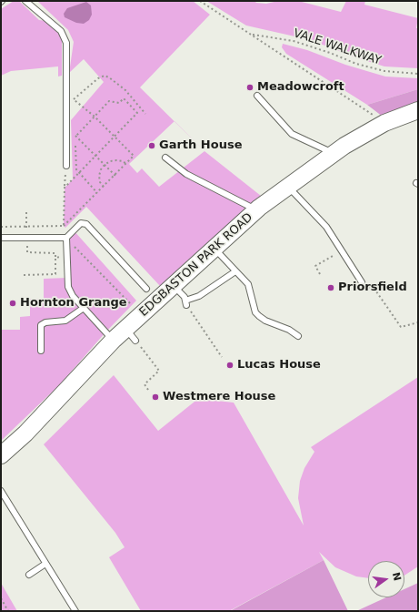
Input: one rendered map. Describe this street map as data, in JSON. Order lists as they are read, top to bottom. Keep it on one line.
{"streets":{"street":["EDGBASTON PARK ROAD"],"path":["VALE WALKWAY"]},"places":["Meadowcroft","Garth House","Priorsfield","Hornton Grange","Lucas House","Westmere House"],"north":"right"}
